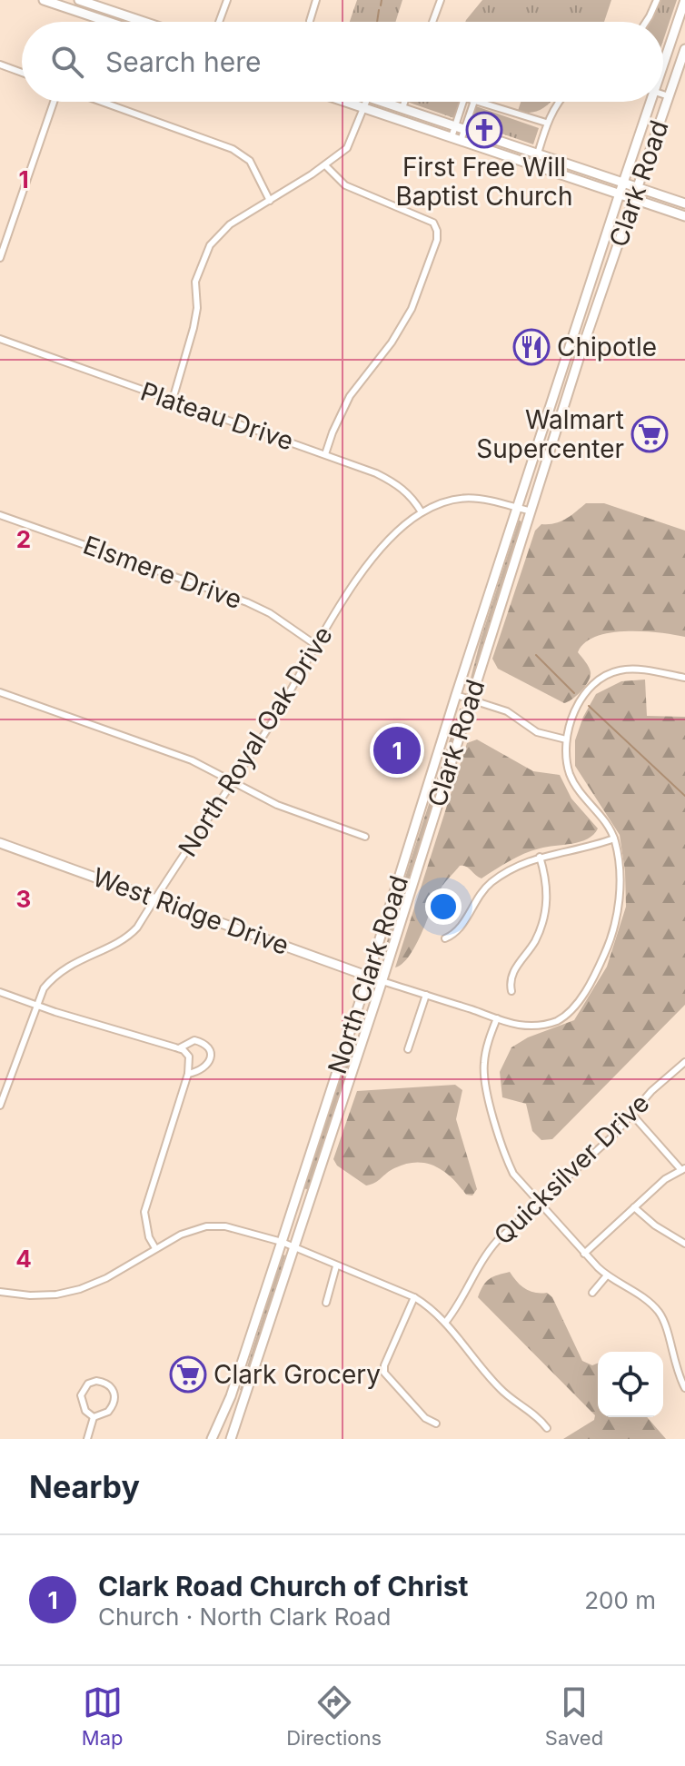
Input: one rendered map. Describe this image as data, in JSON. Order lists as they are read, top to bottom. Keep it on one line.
{"streets":{"main road":["Clark Road","West Ridge Drive","North Clark Road"],"street":["Plateau Drive","Elsmere Drive","North Royal Oak Drive","Quicksilver Drive"]},"crossings":[["Clark Road","North Royal Oak Drive"],["Clark Road","West Ridge Drive"],["Plateau Drive","North Royal Oak Drive"],["Elsmere Drive","North Royal Oak Drive"],["North Royal Oak Drive","West Ridge Drive"],["North Royal Oak Drive","North Clark Road"],["West Ridge Drive","North Clark Road"]],"places":{"church":["First Free Will Baptist Church"],"restaurant":["Chipotle"],"supermarket":["Walmart Supercenter","Clark Grocery"]},"page":{"search":"Search here","pins":"1","heading":"Nearby","list":[{"mark":"1","name":"Clark Road Church of Christ","note":"Church · North Clark Road","value":"200 m"}],"nav":["Map","Directions","Saved"]},"grid":{"rows":["1","2","3","4"]}}
